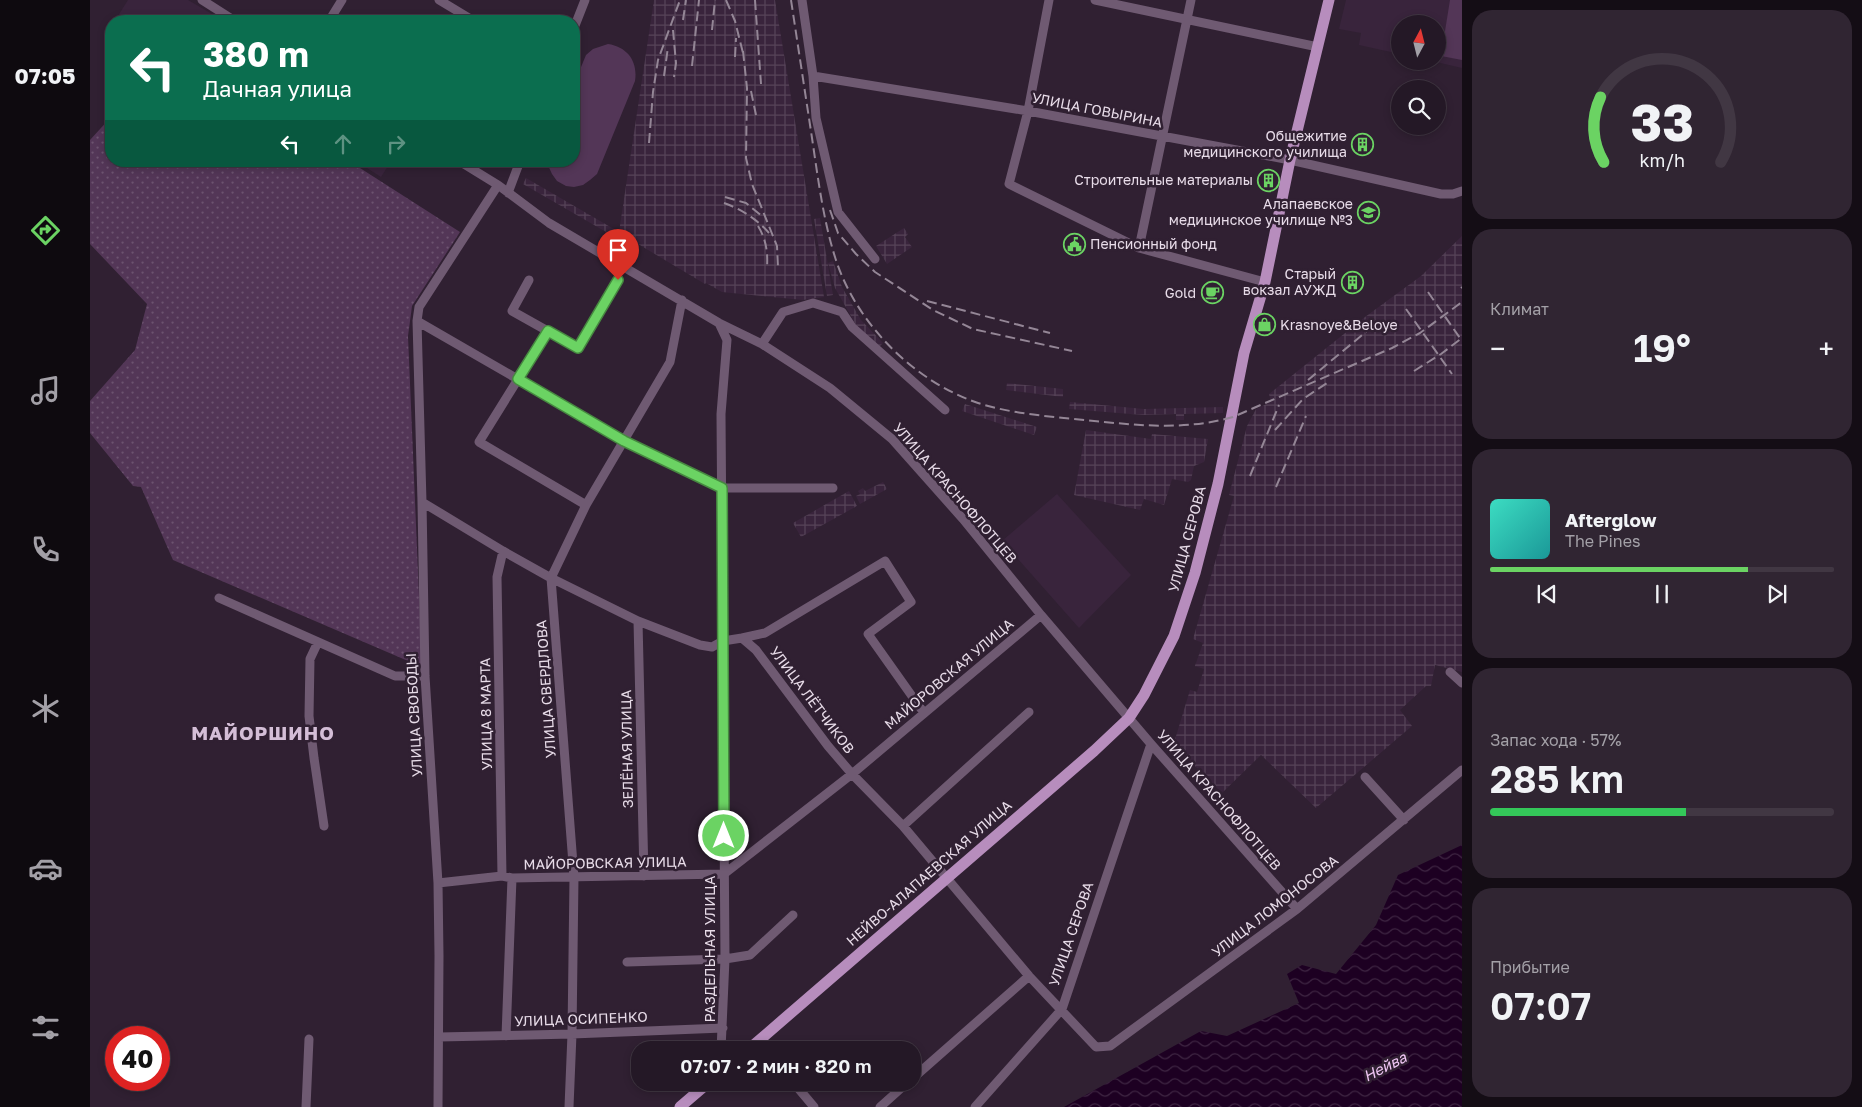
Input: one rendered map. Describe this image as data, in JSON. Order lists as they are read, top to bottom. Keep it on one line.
{"streets":{"main road":["УЛИЦА СЕРОВА","НЕЙВО-АЛАПАЕВСКАЯ УЛИЦА"],"street":["УЛИЦА ГОВЫРИНА","УЛИЦА КРАСНОФЛОТЦЕВ","МАЙОРОВСКАЯ УЛИЦА","УЛИЦА СВЕРДЛОВА","УЛИЦА ЛЁТЧИКОВ","УЛИЦА 8 МАРТА","УЛИЦА СВОБОДЫ","ЗЕЛЁНАЯ УЛИЦА","УЛИЦА ЛОМОНОСОВА","РАЗДЕЛЬНАЯ УЛИЦА","УЛИЦА ОСИПЕНКО"]},"crossings":[["УЛИЦА ГОВЫРИНА","УЛИЦА СЕРОВА"],["УЛИЦА КРАСНОФЛОТЦЕВ","УЛИЦА СЕРОВА"],["УЛИЦА КРАСНОФЛОТЦЕВ","МАЙОРОВСКАЯ УЛИЦА"],["УЛИЦА КРАСНОФЛОТЦЕВ","НЕЙВО-АЛАПАЕВСКАЯ УЛИЦА"],["УЛИЦА КРАСНОФЛОТЦЕВ","УЛИЦА ЛОМОНОСОВА"],["УЛИЦА КРАСНОФЛОТЦЕВ","РАЗДЕЛЬНАЯ УЛИЦА"],["УЛИЦА СЕРОВА","УЛИЦА ЛЁТЧИКОВ"],["УЛИЦА СЕРОВА","НЕЙВО-АЛАПАЕВСКАЯ УЛИЦА"],["МАЙОРОВСКАЯ УЛИЦА","УЛИЦА СВЕРДЛОВА"],["МАЙОРОВСКАЯ УЛИЦА","УЛИЦА ЛЁТЧИКОВ"],["МАЙОРОВСКАЯ УЛИЦА","УЛИЦА 8 МАРТА"],["МАЙОРОВСКАЯ УЛИЦА","УЛИЦА СВОБОДЫ"],["МАЙОРОВСКАЯ УЛИЦА","ЗЕЛЁНАЯ УЛИЦА"],["МАЙОРОВСКАЯ УЛИЦА","РАЗДЕЛЬНАЯ УЛИЦА"],["УЛИЦА СВЕРДЛОВА","УЛИЦА ОСИПЕНКО"],["УЛИЦА ЛЁТЧИКОВ","НЕЙВО-АЛАПАЕВСКАЯ УЛИЦА"],["УЛИЦА ЛЁТЧИКОВ","УЛИЦА ЛОМОНОСОВА"],["УЛИЦА СВОБОДЫ","УЛИЦА ОСИПЕНКО"],["РАЗДЕЛЬНАЯ УЛИЦА","УЛИЦА ОСИПЕНКО"]],"districts":["МАЙОРШИНО"],"water":["Нейва"],"places":{"building":["Общежитие медицинского училища","Строительные материалы","Старый вокзал АУЖД"],"school or university":["Алапаевское медицинское училище №3"],"public building":["Пенсионный фонд"],"cafe":["Gold"],"shop":["Krasnoye&Beloye"]},"north":"top","page":{"tabs":"07:05","turn":["380 m","Дачная улица"],"tile":["Климат",["Запас хода · 57%","285 km"],["Прибытие","07:07"]],"heat":["−","19°","+"],"song":["Afterglow","The Pines"],"limit":"40","trip":"07:07 · 2 мин · 820 m","gauge":["33","km/h"]}}
